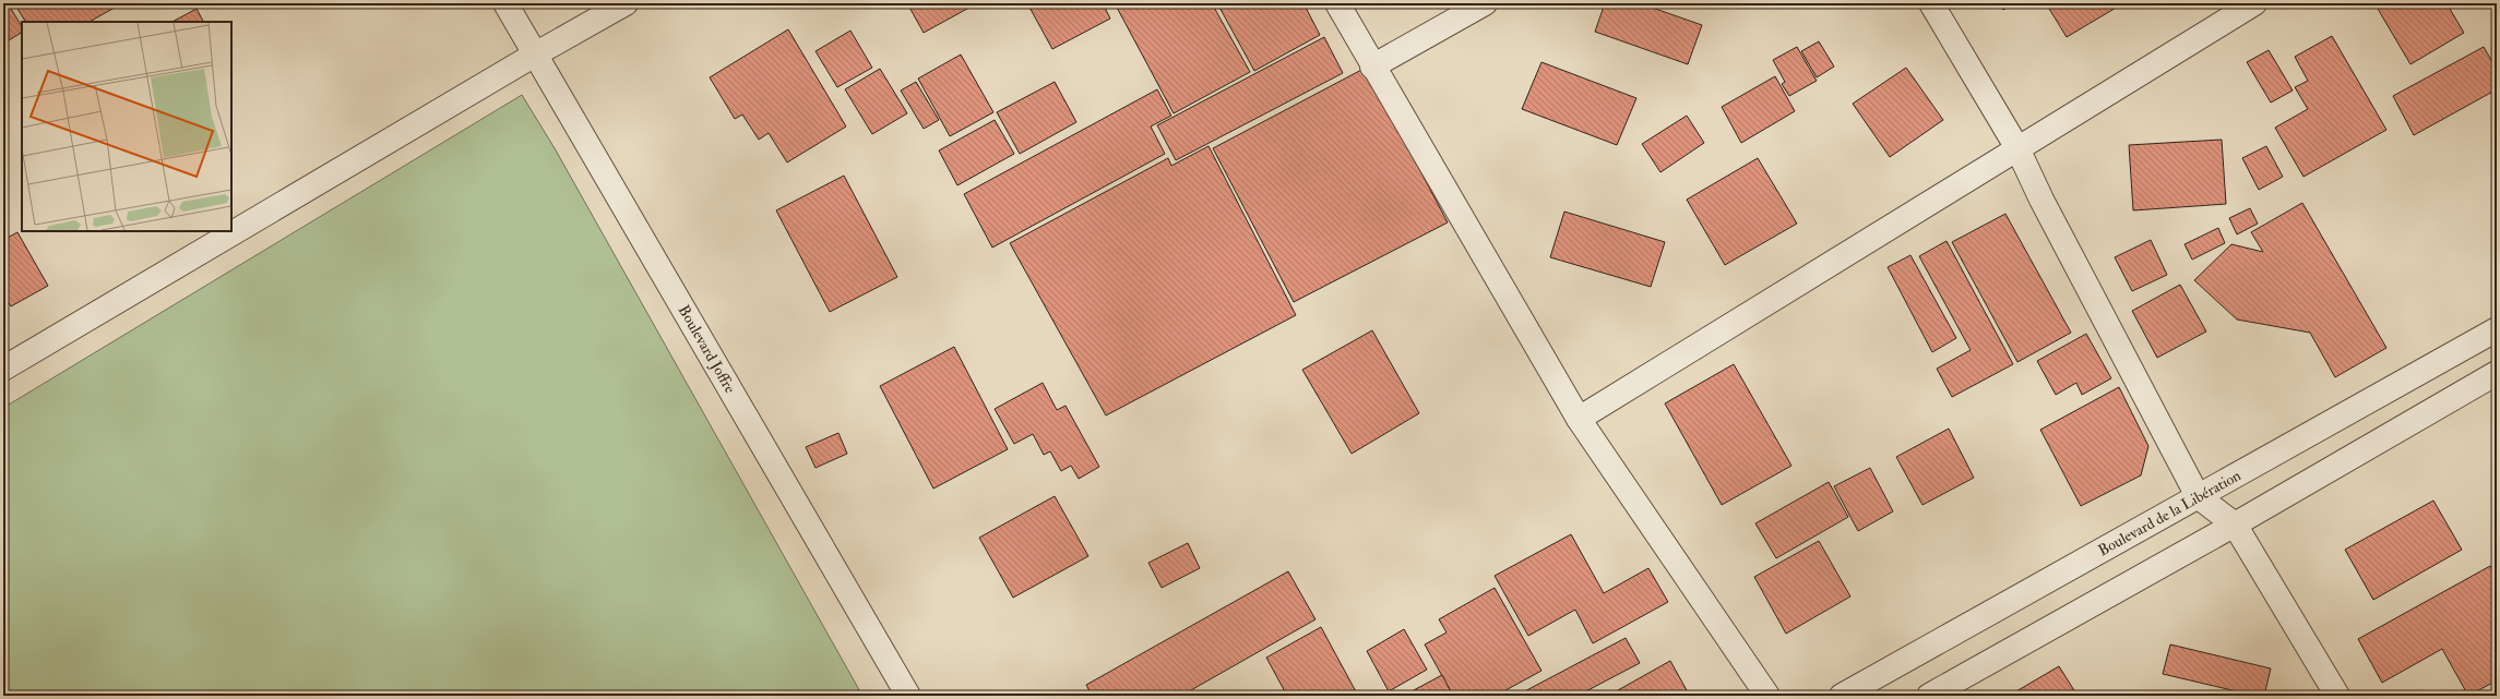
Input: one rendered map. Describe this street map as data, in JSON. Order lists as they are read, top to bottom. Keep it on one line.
{"streets":{"street":["Boulevard Joffre","Boulevard de la Libération"]}}
